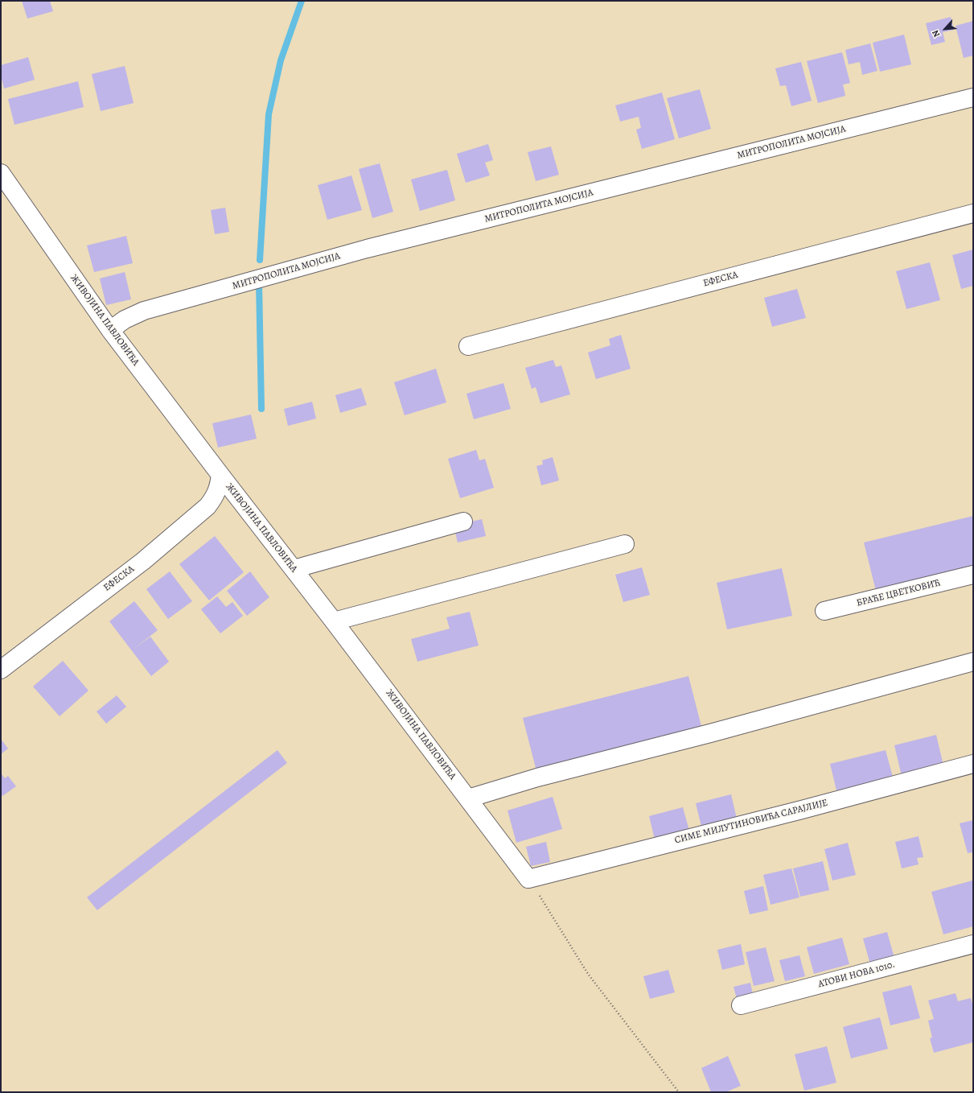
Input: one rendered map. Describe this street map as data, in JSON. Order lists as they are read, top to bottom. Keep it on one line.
{"streets":{"street":["МИТРОПОЛИТА МОЈСИЈА","ЕФЕСКА","ЖИВОЈИНА ПАВЛОВИЋА","БРАЋЕ ЦВЕТКОВИЋ","СИМЕ МИЛУТИНОВИЋА САРАЈЛИЈЕ","АТОВИ НОВА 1010."]},"crossings":[["МИТРОПОЛИТА МОЈСИЈА","ЖИВОЈИНА ПАВЛОВИЋА"],["ЕФЕСКА","ЖИВОЈИНА ПАВЛОВИЋА"],["ЖИВОЈИНА ПАВЛОВИЋА","СИМЕ МИЛУТИНОВИЋА САРАЈЛИЈЕ"]],"north":"bottom left"}
